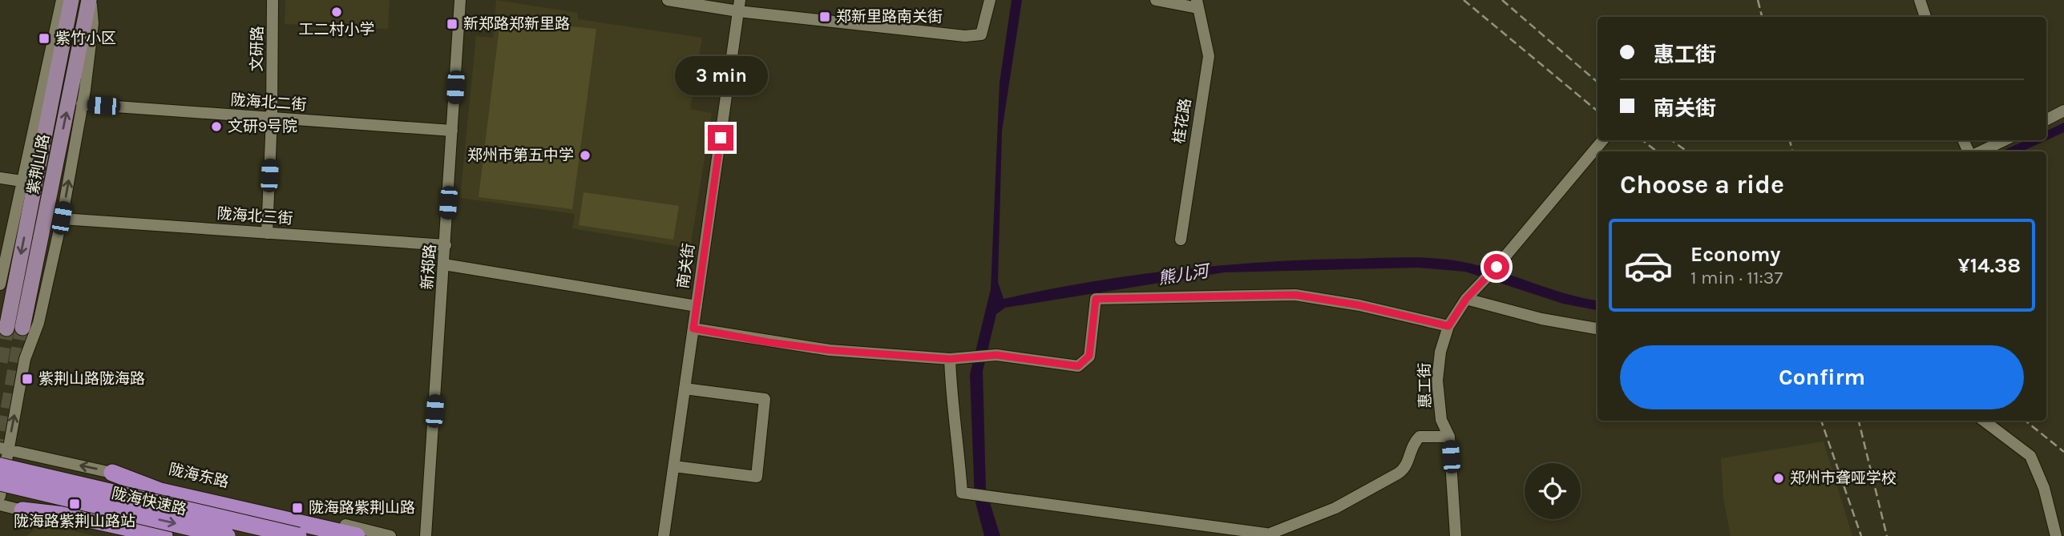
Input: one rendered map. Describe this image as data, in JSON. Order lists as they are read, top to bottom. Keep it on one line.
{"streets":{"highway":["陇海快速路"],"main road":["紫荆山路"],"street":["文研路","陇海北二街","桂花路","陇海北三街","南关街","新郑路","惠工街","陇海东路"]},"crossings":[["文研路","陇海北二街"],["文研路","陇海北三街"],["陇海北二街","新郑路"],["陇海北三街","新郑路"]],"water":["熊儿河"],"places":{"other":["工二村小学","文研9号院","郑州市第五中学","郑州市聋哑学校"],"transit":["郑新里路南关街","新郑路郑新里路","紫竹小区","紫荆山路陇海路","陇海路紫荆山路站","陇海路紫荆山路"]},"page":{"banner":["惠工街","南关街"],"bubble":"3 min","heading":"Choose a ride","list":[{"name":"Economy","note":"1 min · 11:37","value":"¥14.38"}],"buttons":"Confirm"}}
